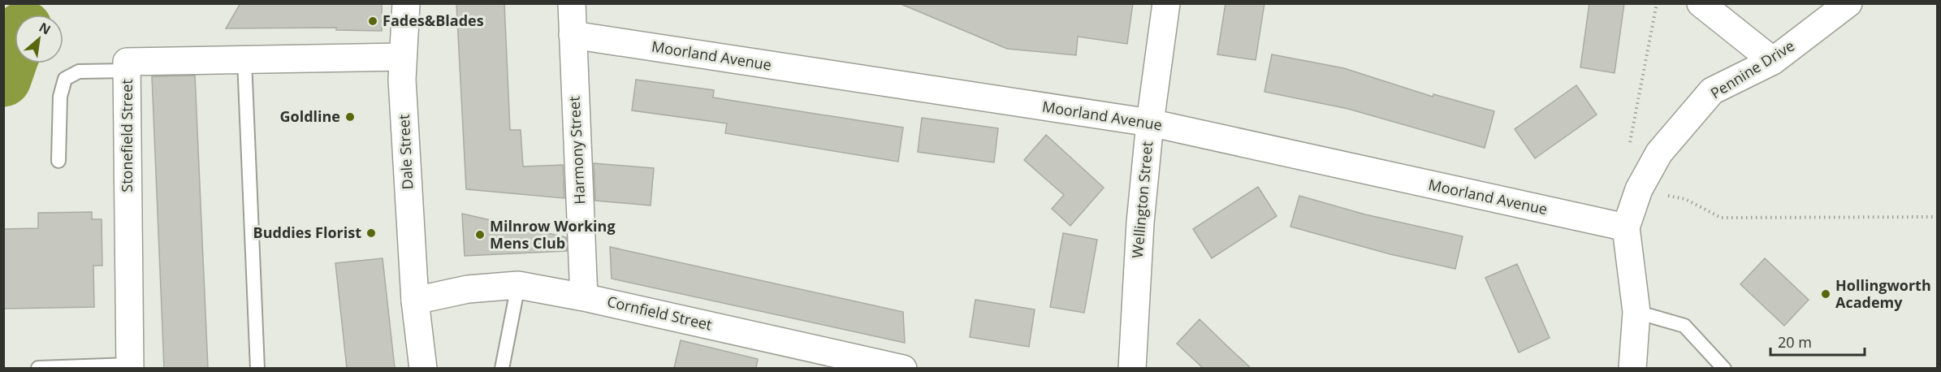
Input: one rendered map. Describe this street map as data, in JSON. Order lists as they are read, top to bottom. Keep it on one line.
{"streets":{"street":["Moorland Avenue","Pennine Drive","Stonefield Street","Harmony Street","Dale Street","Wellington Street","Cornfield Street"]},"crossings":[["Moorland Avenue","Pennine Drive"],["Moorland Avenue","Harmony Street"],["Moorland Avenue","Wellington Street"],["Stonefield Street","Dale Street"],["Harmony Street","Cornfield Street"],["Dale Street","Cornfield Street"]],"places":["Fades&Blades","Goldline","Buddies Florist","Milnrow Working Mens Club","Hollingworth Academy"],"scale_bar":"20 m","north":"top right"}
